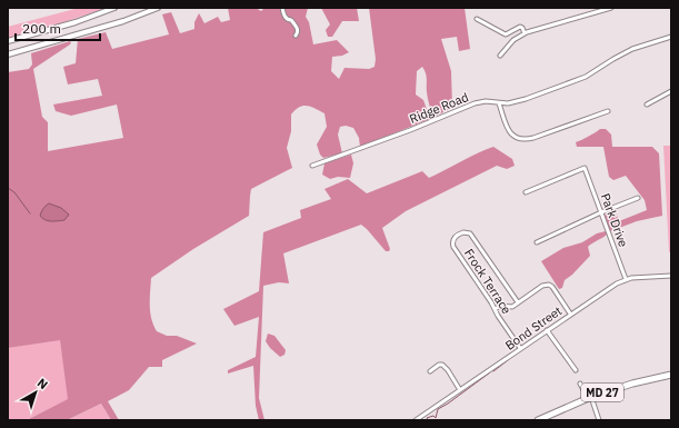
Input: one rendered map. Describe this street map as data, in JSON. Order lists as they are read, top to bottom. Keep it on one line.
{"streets":{"highway":["MD 27"],"street":["Ridge Road","Park Drive","Frock Terrace","Bond Street"]},"crossings":[["Park Drive","Bond Street"],["Frock Terrace","Bond Street"]],"scale_bar":"200 m","north":"top right"}
